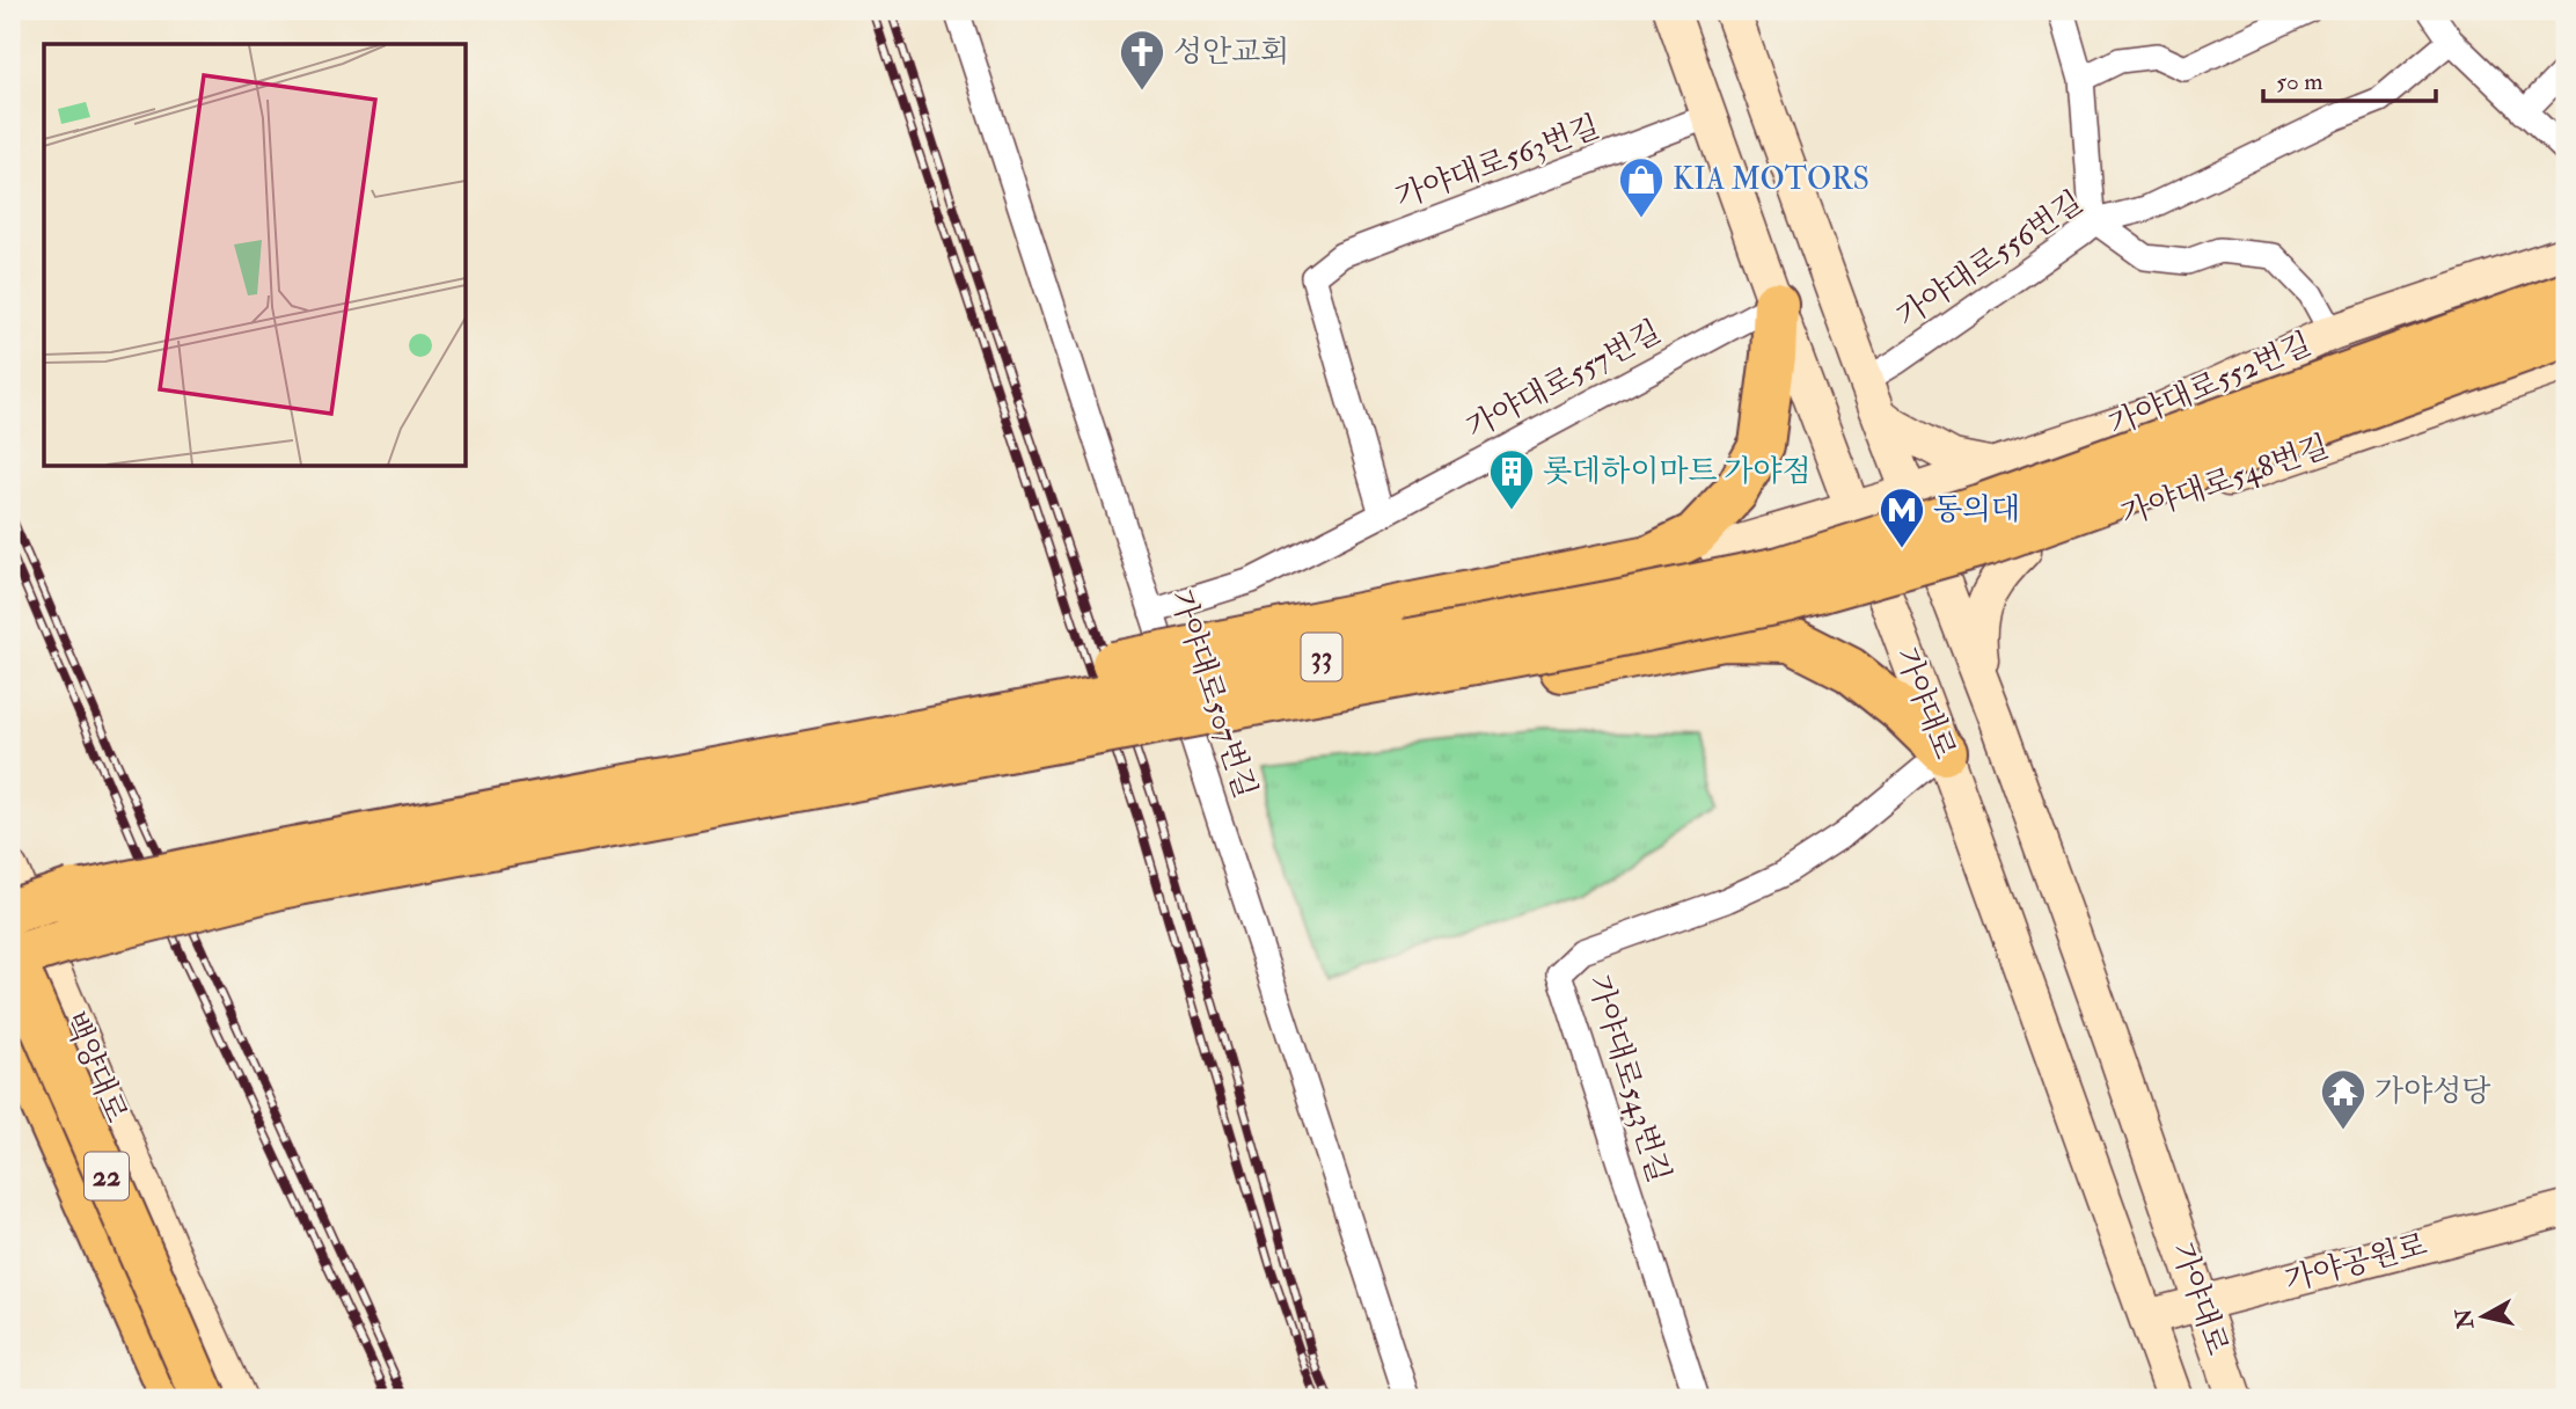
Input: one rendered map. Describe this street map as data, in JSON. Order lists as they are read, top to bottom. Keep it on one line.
{"streets":{"highway":["33","22"],"main road":["가야대로552번길","가야대로548번길","가야대로","백양대로","가야공원로"],"street":["가야대로563번길","가야대로556번길","가야대로557번길","가야대로507번길","가야대로543번길"]},"crossings":[["가야대로563번길","가야대로557번길"],["가야대로563번길","가야대로"],["가야대로556번길","가야대로"],["가야대로557번길","가야대로507번길"],["가야대로557번길","가야대로"],["가야대로552번길","가야대로"],["가야대로548번길","가야대로"],["33","백양대로"],["33","22"],["가야대로","가야대로543번길"],["가야대로","가야공원로"],["백양대로","22"]],"places":{"church":["성안교회"],"shop":["KIA MOTORS"],"building":["롯데하이마트 가야점"],"metro station":["동의대"],"temple":["가야성당"]},"scale_bar":"50 m","north":"left"}
